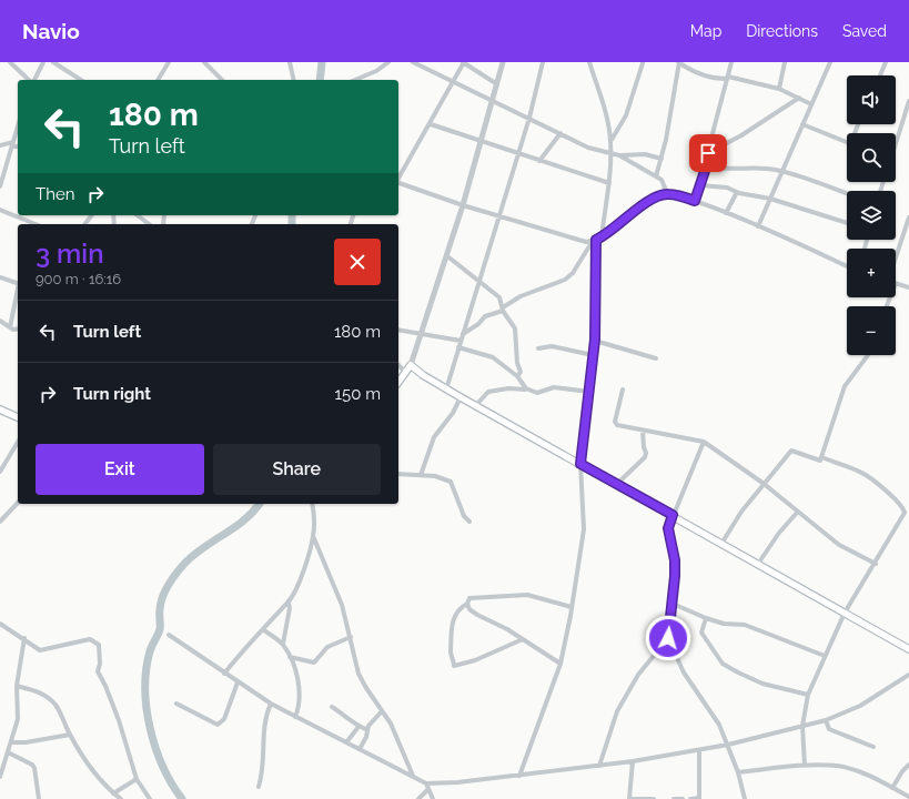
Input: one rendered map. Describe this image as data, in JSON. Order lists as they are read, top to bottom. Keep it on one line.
{"page":{"header":"Navio","nav":["Map","Directions","Saved"],"map_buttons":["+","−"],"turn":["180 m","Turn left"],"then":"Then","heading":["3 min","900 m · 16:16"],"list":[{"name":"Turn left","value":"180 m"},{"name":"Turn right","value":"150 m"}],"buttons":["Exit","Share"]}}
